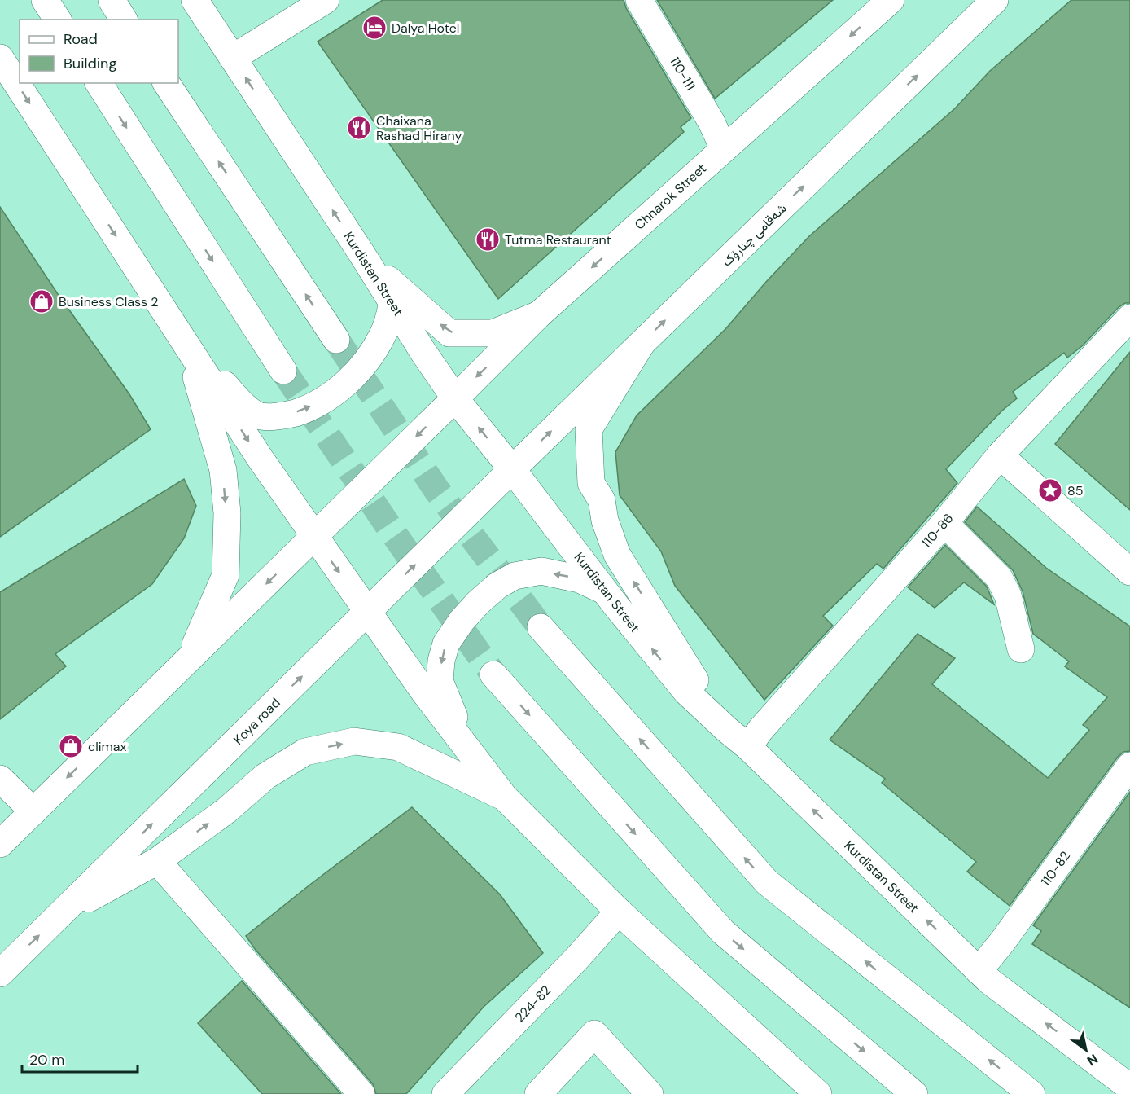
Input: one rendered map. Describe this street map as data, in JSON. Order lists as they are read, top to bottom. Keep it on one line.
{"streets":{"main road":["110-111","Chnarok Street","شەقامی چنارۆک","Kurdistan Street","110-86","Koya road","110-82","224-82"]},"crossings":[["110-111","Chnarok Street"],["Chnarok Street","Kurdistan Street"],["شەقامی چنارۆک","Kurdistan Street"],["شەقامی چنارۆک","Koya road"],["Kurdistan Street","110-86"],["Kurdistan Street","Koya road"],["Kurdistan Street","110-82"]],"one_way":["Chnarok Street","شەقامی چنارۆک"],"places":{"hotel":["Dalya Hotel"],"restaurant":["Chaixana Rashad Hirany","Tutma Restaurant"],"shop":["Business Class 2","climax"],"place":["85"]},"legend":["Road","Building"],"scale_bar":"20 m","north":"bottom right"}
